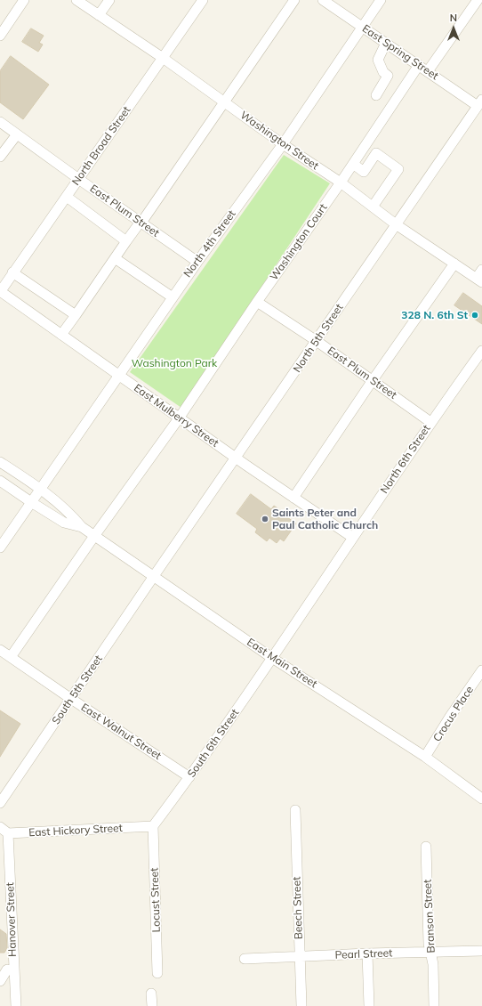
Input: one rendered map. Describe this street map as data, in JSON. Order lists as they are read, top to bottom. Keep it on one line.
{"streets":{"street":["East Spring Street","Washington Street","North Broad Street","East Plum Street","Washington Court","North 4th Street","North 5th Street","East Mulberry Street","North 6th Street","East Main Street","South 5th Street","Crocus Place","East Walnut Street","South 6th Street","East Hickory Street","Locust Street","Beech Street","Branson Street","Hanover Street","Pearl Street"]},"crossings":[["East Spring Street","Washington Court"],["East Spring Street","North 4th Street"],["East Spring Street","North 5th Street"],["Washington Street","North Broad Street"],["Washington Street","Washington Court"],["Washington Street","North 4th Street"],["Washington Street","North 5th Street"],["North Broad Street","East Plum Street"],["North Broad Street","East Mulberry Street"],["East Plum Street","Washington Court"],["East Plum Street","North 4th Street"],["East Plum Street","North 5th Street"],["East Plum Street","North 6th Street"],["Washington Court","East Mulberry Street"],["Washington Court","East Main Street"],["Washington Court","East Walnut Street"],["North 4th Street","East Mulberry Street"],["North 4th Street","East Main Street"],["North 5th Street","East Mulberry Street"],["North 5th Street","East Main Street"],["North 5th Street","South 5th Street"],["East Mulberry Street","North 6th Street"],["North 6th Street","East Main Street"],["North 6th Street","South 6th Street"],["East Main Street","South 5th Street"],["East Main Street","Crocus Place"],["East Main Street","South 6th Street"],["South 5th Street","East Walnut Street"],["East Walnut Street","South 6th Street"],["South 6th Street","East Hickory Street"],["South 6th Street","Locust Street"],["East Hickory Street","Locust Street"],["East Hickory Street","Hanover Street"],["Beech Street","Pearl Street"],["Branson Street","Pearl Street"]],"parks":["Washington Park"],"places":["328 N. 6th St","Saints Peter and Paul Catholic Church"],"north":"top"}
